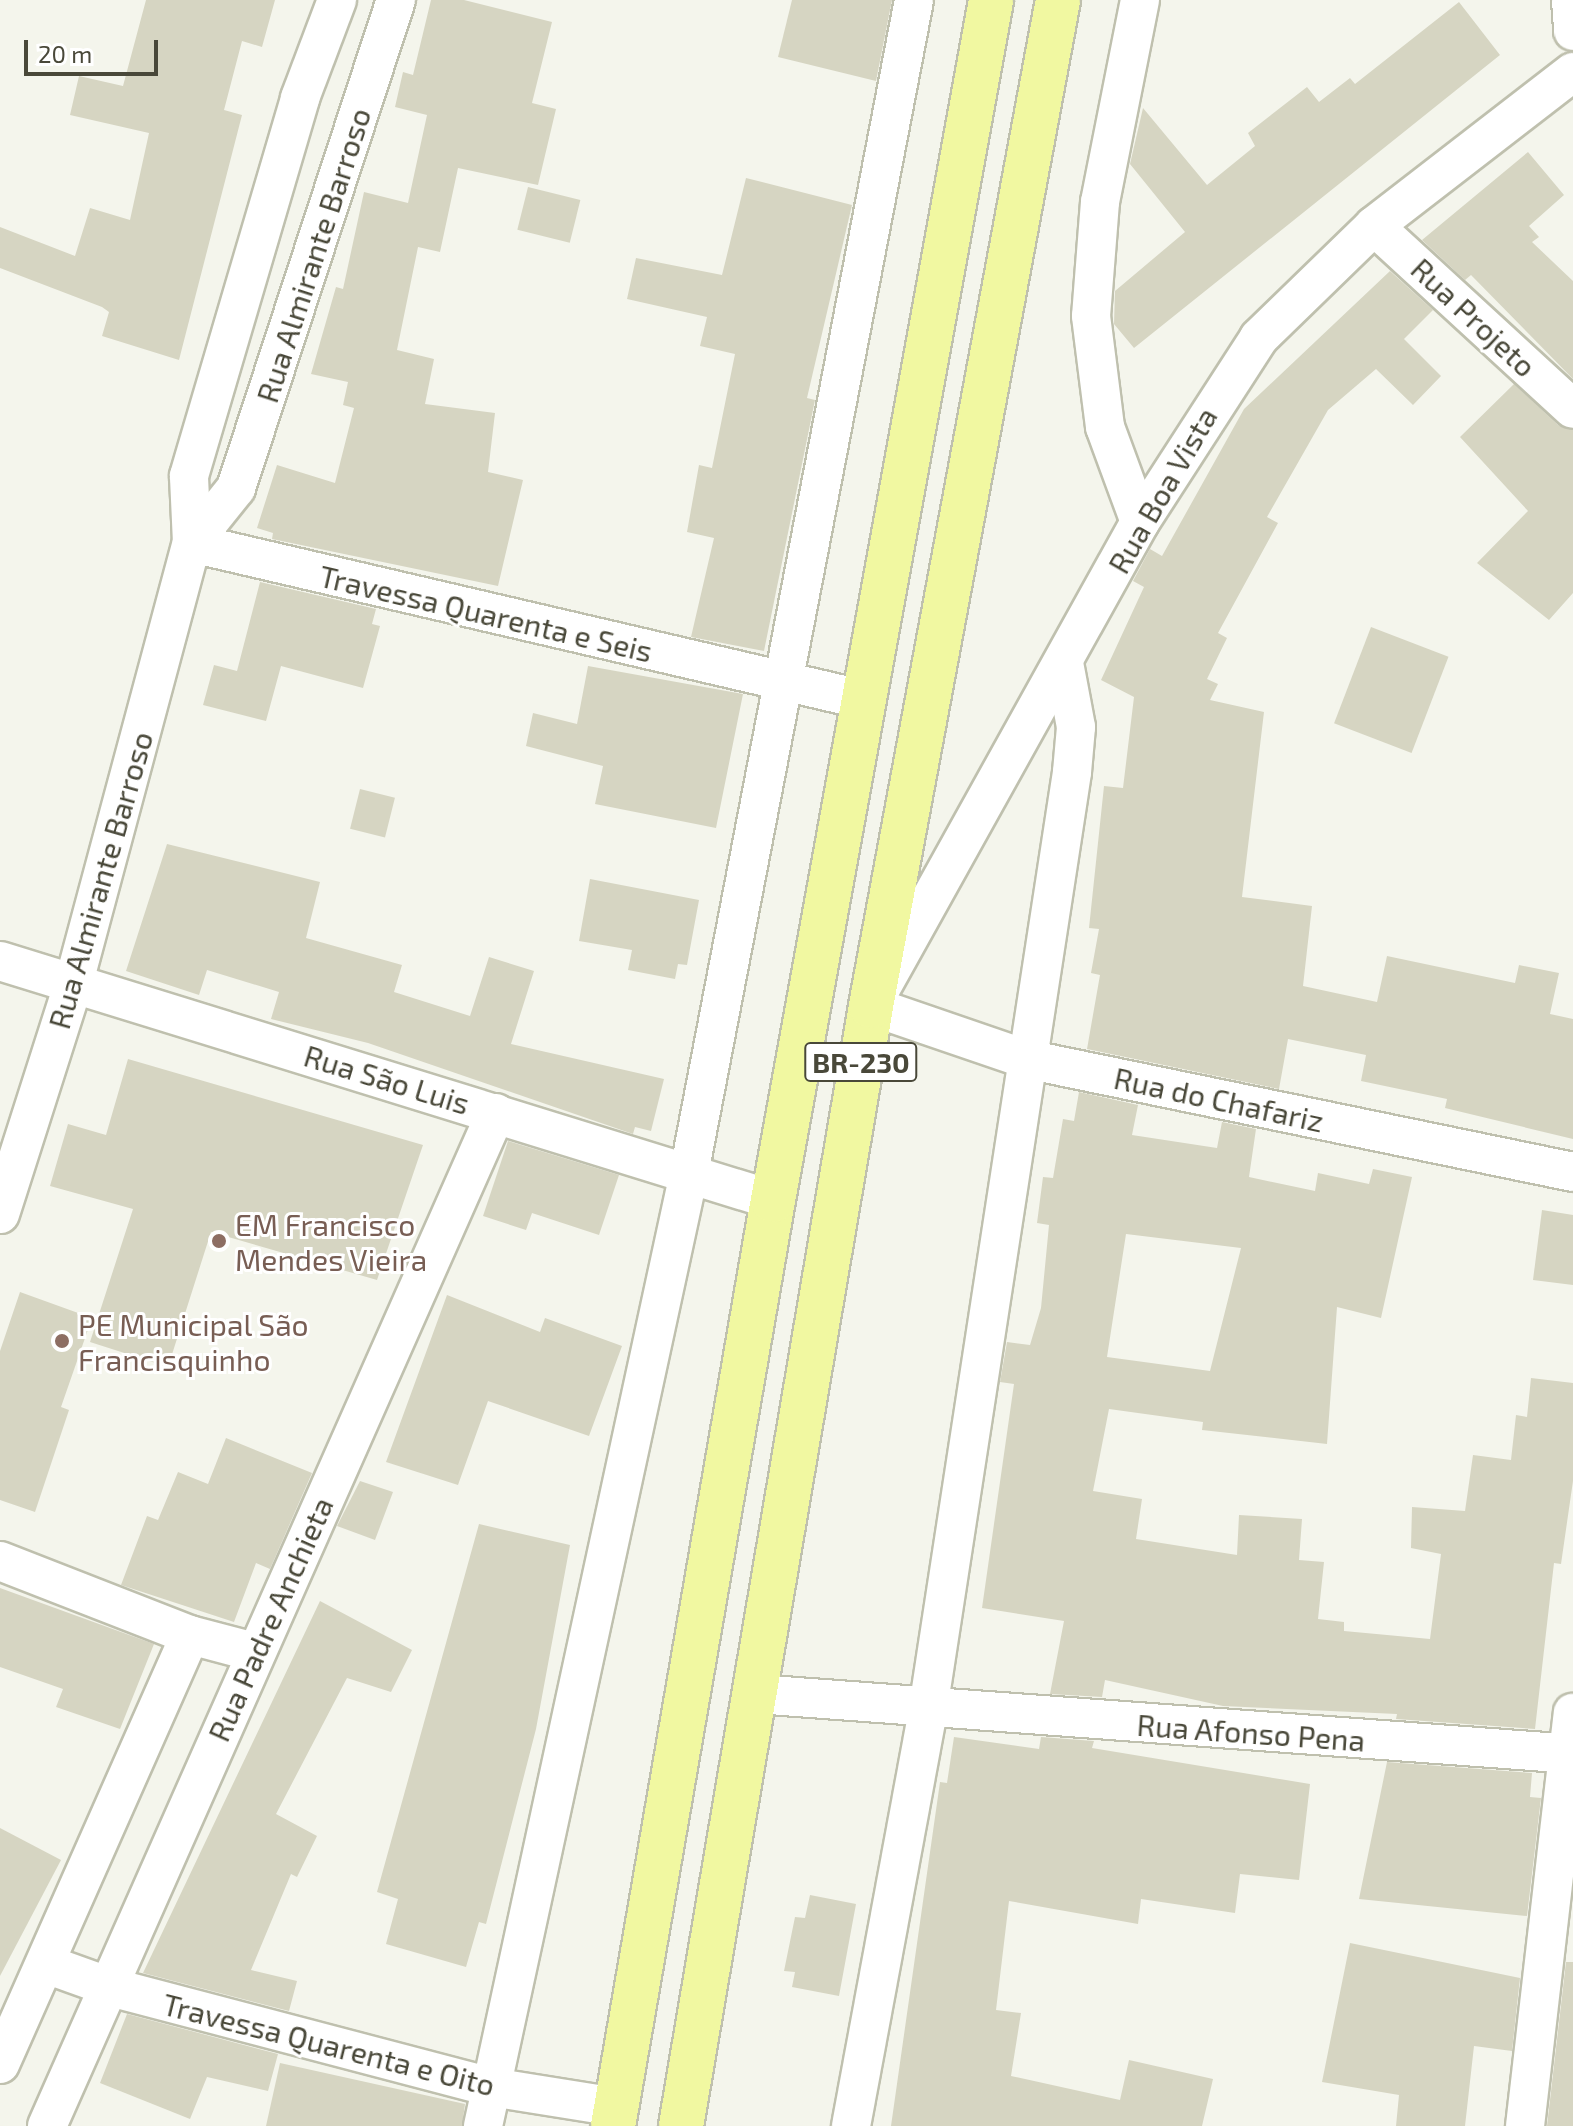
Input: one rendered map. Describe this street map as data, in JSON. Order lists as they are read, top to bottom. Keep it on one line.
{"streets":{"main road":["BR-230"],"street":["Rua Almirante Barroso","Rua Projeto","Rua Boa Vista","Travessa Quarenta e Seis","Rua São Luis","Rua do Chafariz","Rua Padre Anchieta","Rua Afonso Pena","Travessa Quarenta e Oito"]},"crossings":[["Rua Almirante Barroso","Travessa Quarenta e Seis"],["Rua Almirante Barroso","Rua São Luis"],["Rua Projeto","Rua Boa Vista"],["Rua Boa Vista","BR-230"],["Rua Boa Vista","Rua do Chafariz"],["Travessa Quarenta e Seis","BR-230"],["BR-230","Rua São Luis"],["BR-230","Rua do Chafariz"],["BR-230","Rua Afonso Pena"],["BR-230","Travessa Quarenta e Oito"],["Rua São Luis","Rua Padre Anchieta"],["Rua Padre Anchieta","Travessa Quarenta e Oito"]],"places":["EM Francisco Mendes Vieira","PE Municipal São Francisquinho"],"scale_bar":"20 m"}
